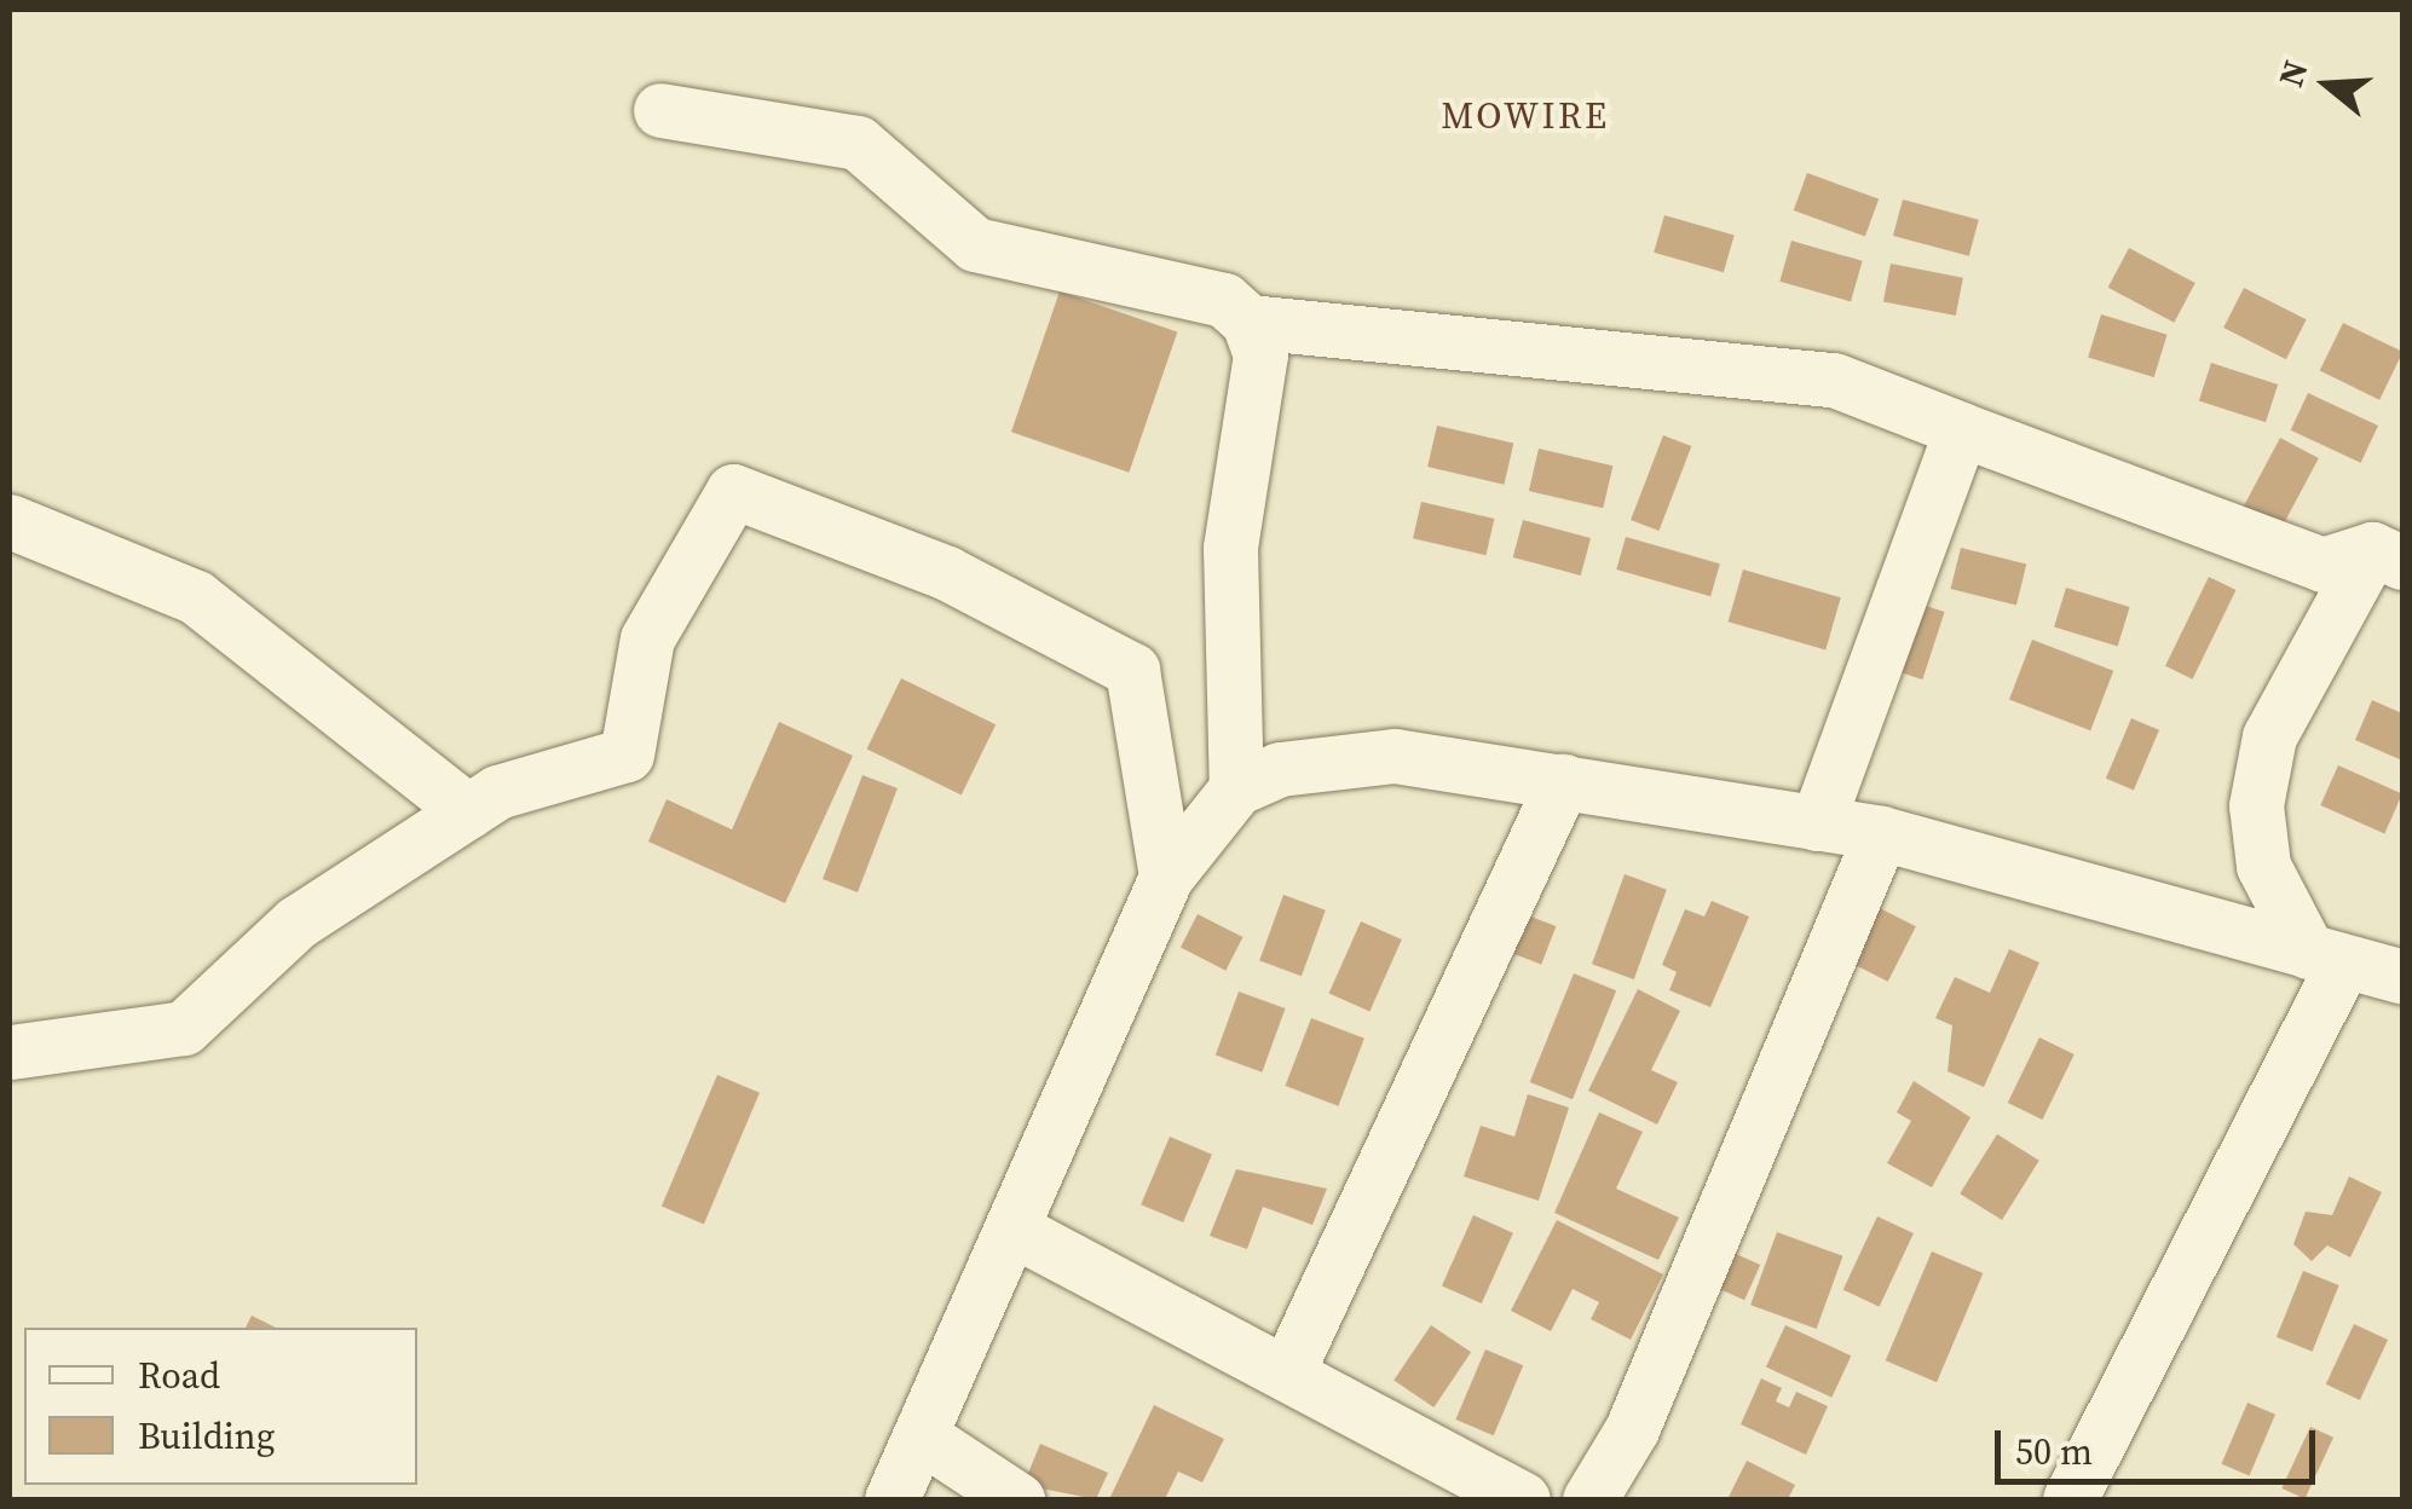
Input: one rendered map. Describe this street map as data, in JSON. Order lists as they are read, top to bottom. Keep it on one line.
{"districts":["MOWIRE"],"legend":["Road","Building"],"scale_bar":"50 m","north":"left"}
